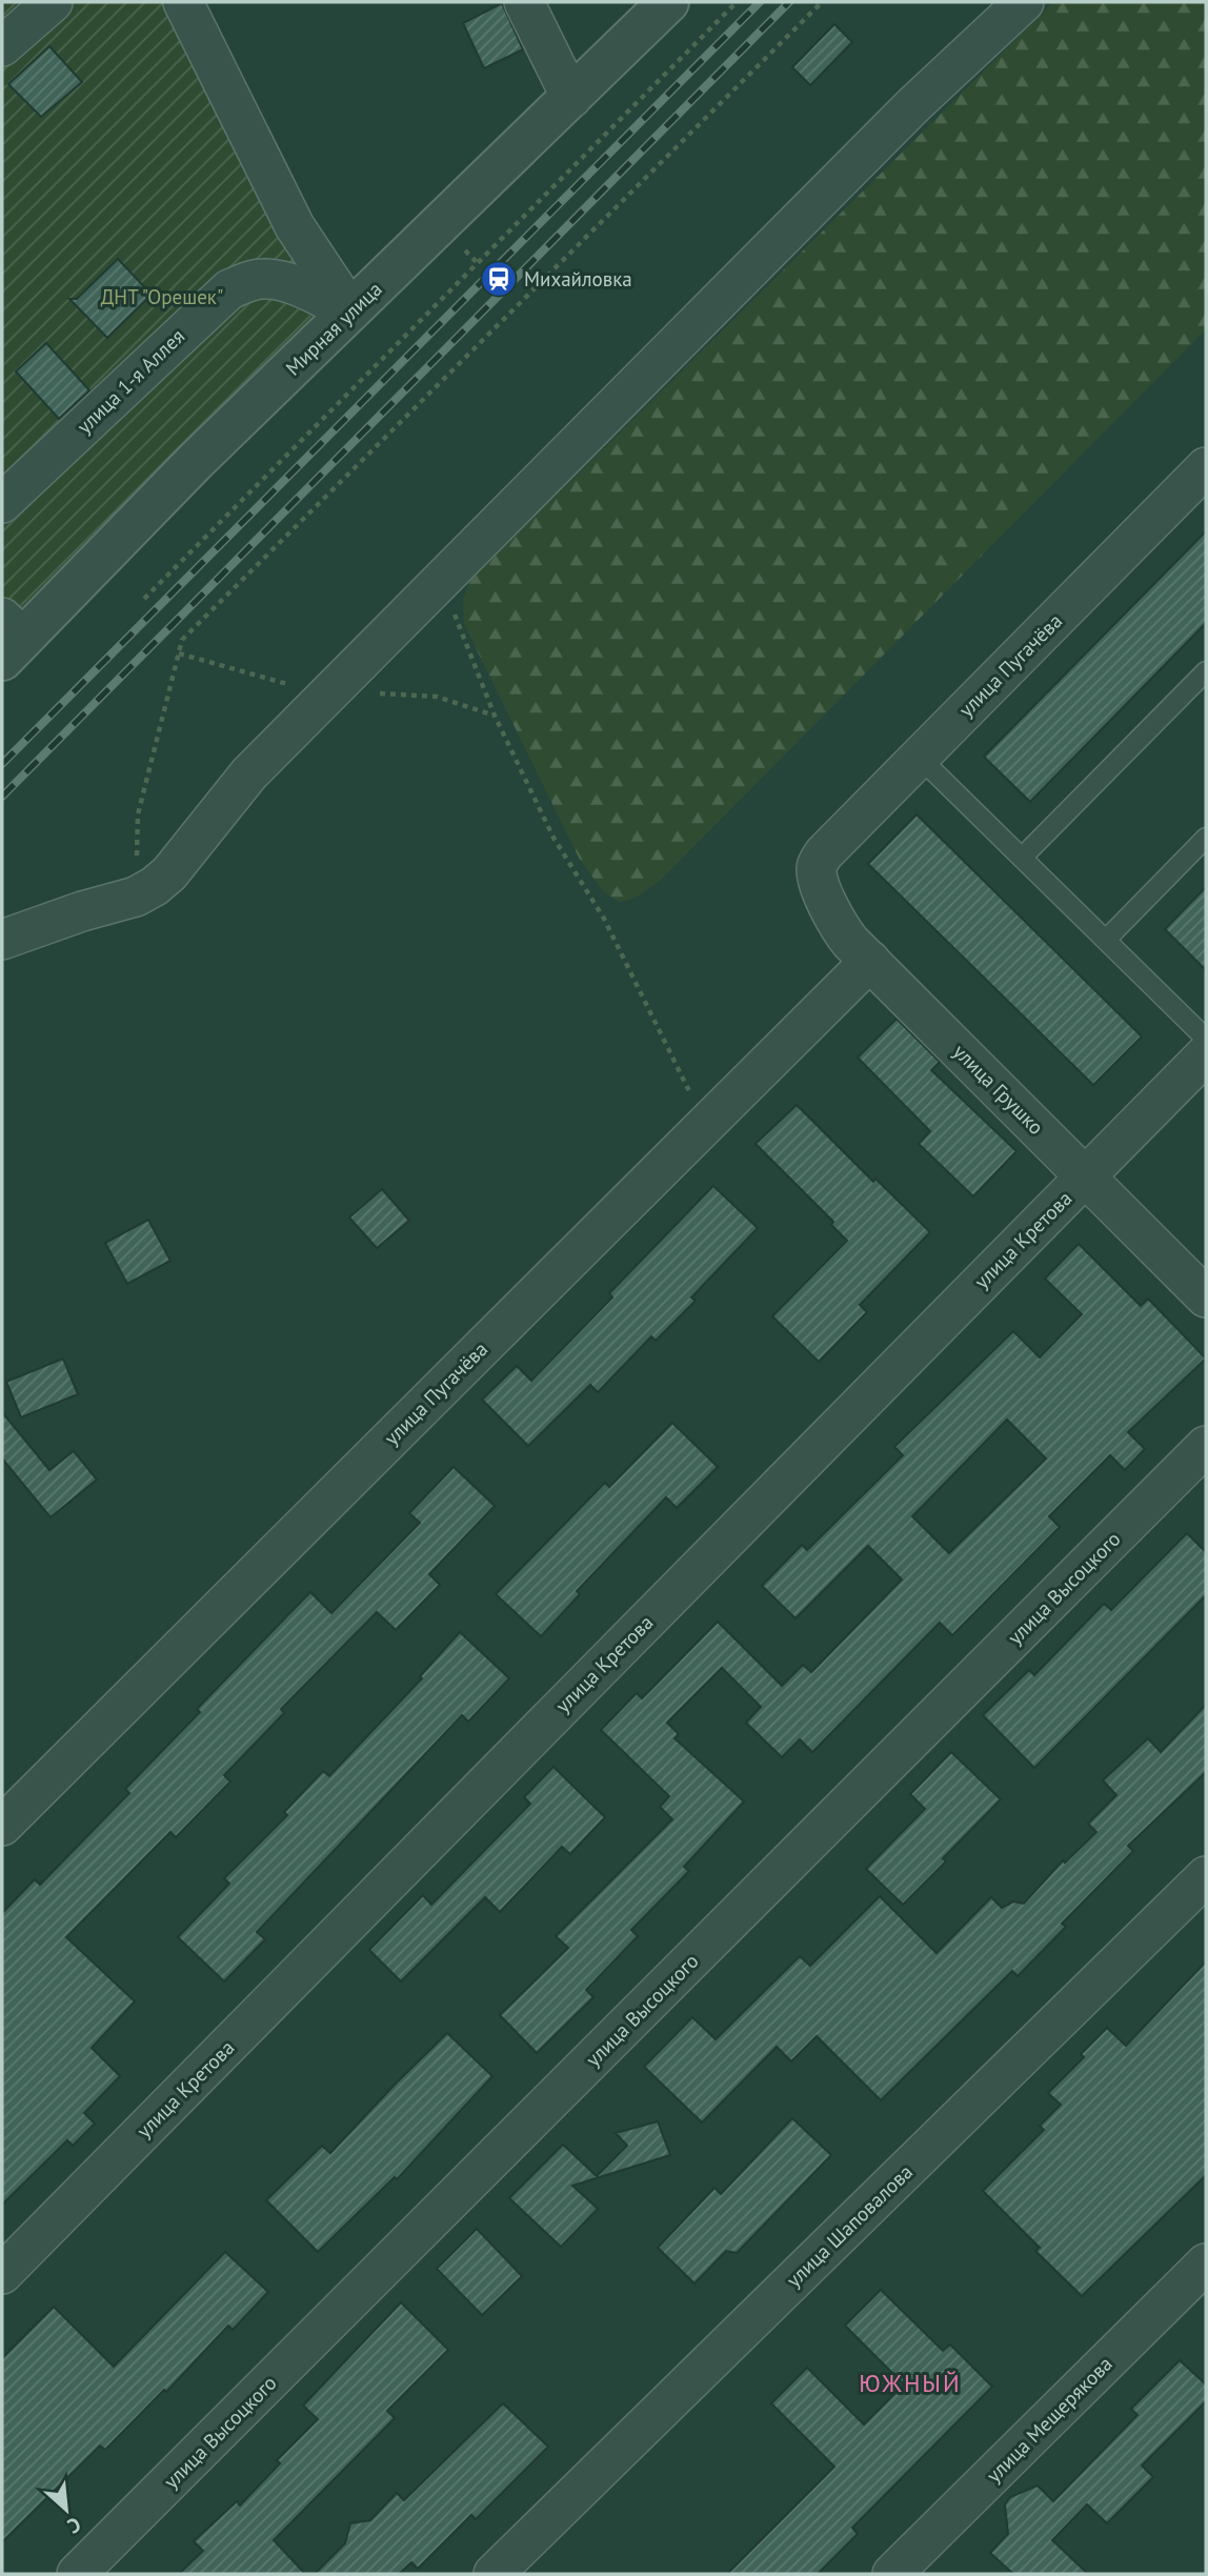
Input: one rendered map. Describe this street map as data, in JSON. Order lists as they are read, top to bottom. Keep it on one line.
{"streets":{"street":["Мирная улица","улица 1-я Аллея","улица Пугачёва","улица Грушко","улица Кретова","улица Высоцкого","улица Шаповалова","улица Мещерякова"]},"crossings":[["Мирная улица","улица 1-я Аллея"],["улица Пугачёва","улица Грушко"],["улица Грушко","улица Кретова"]],"districts":["ЮЖНЫЙ"],"parks":["ДНТ \"Орешек\""],"places":{"station":["Михайловка"]},"north":"bottom right"}
